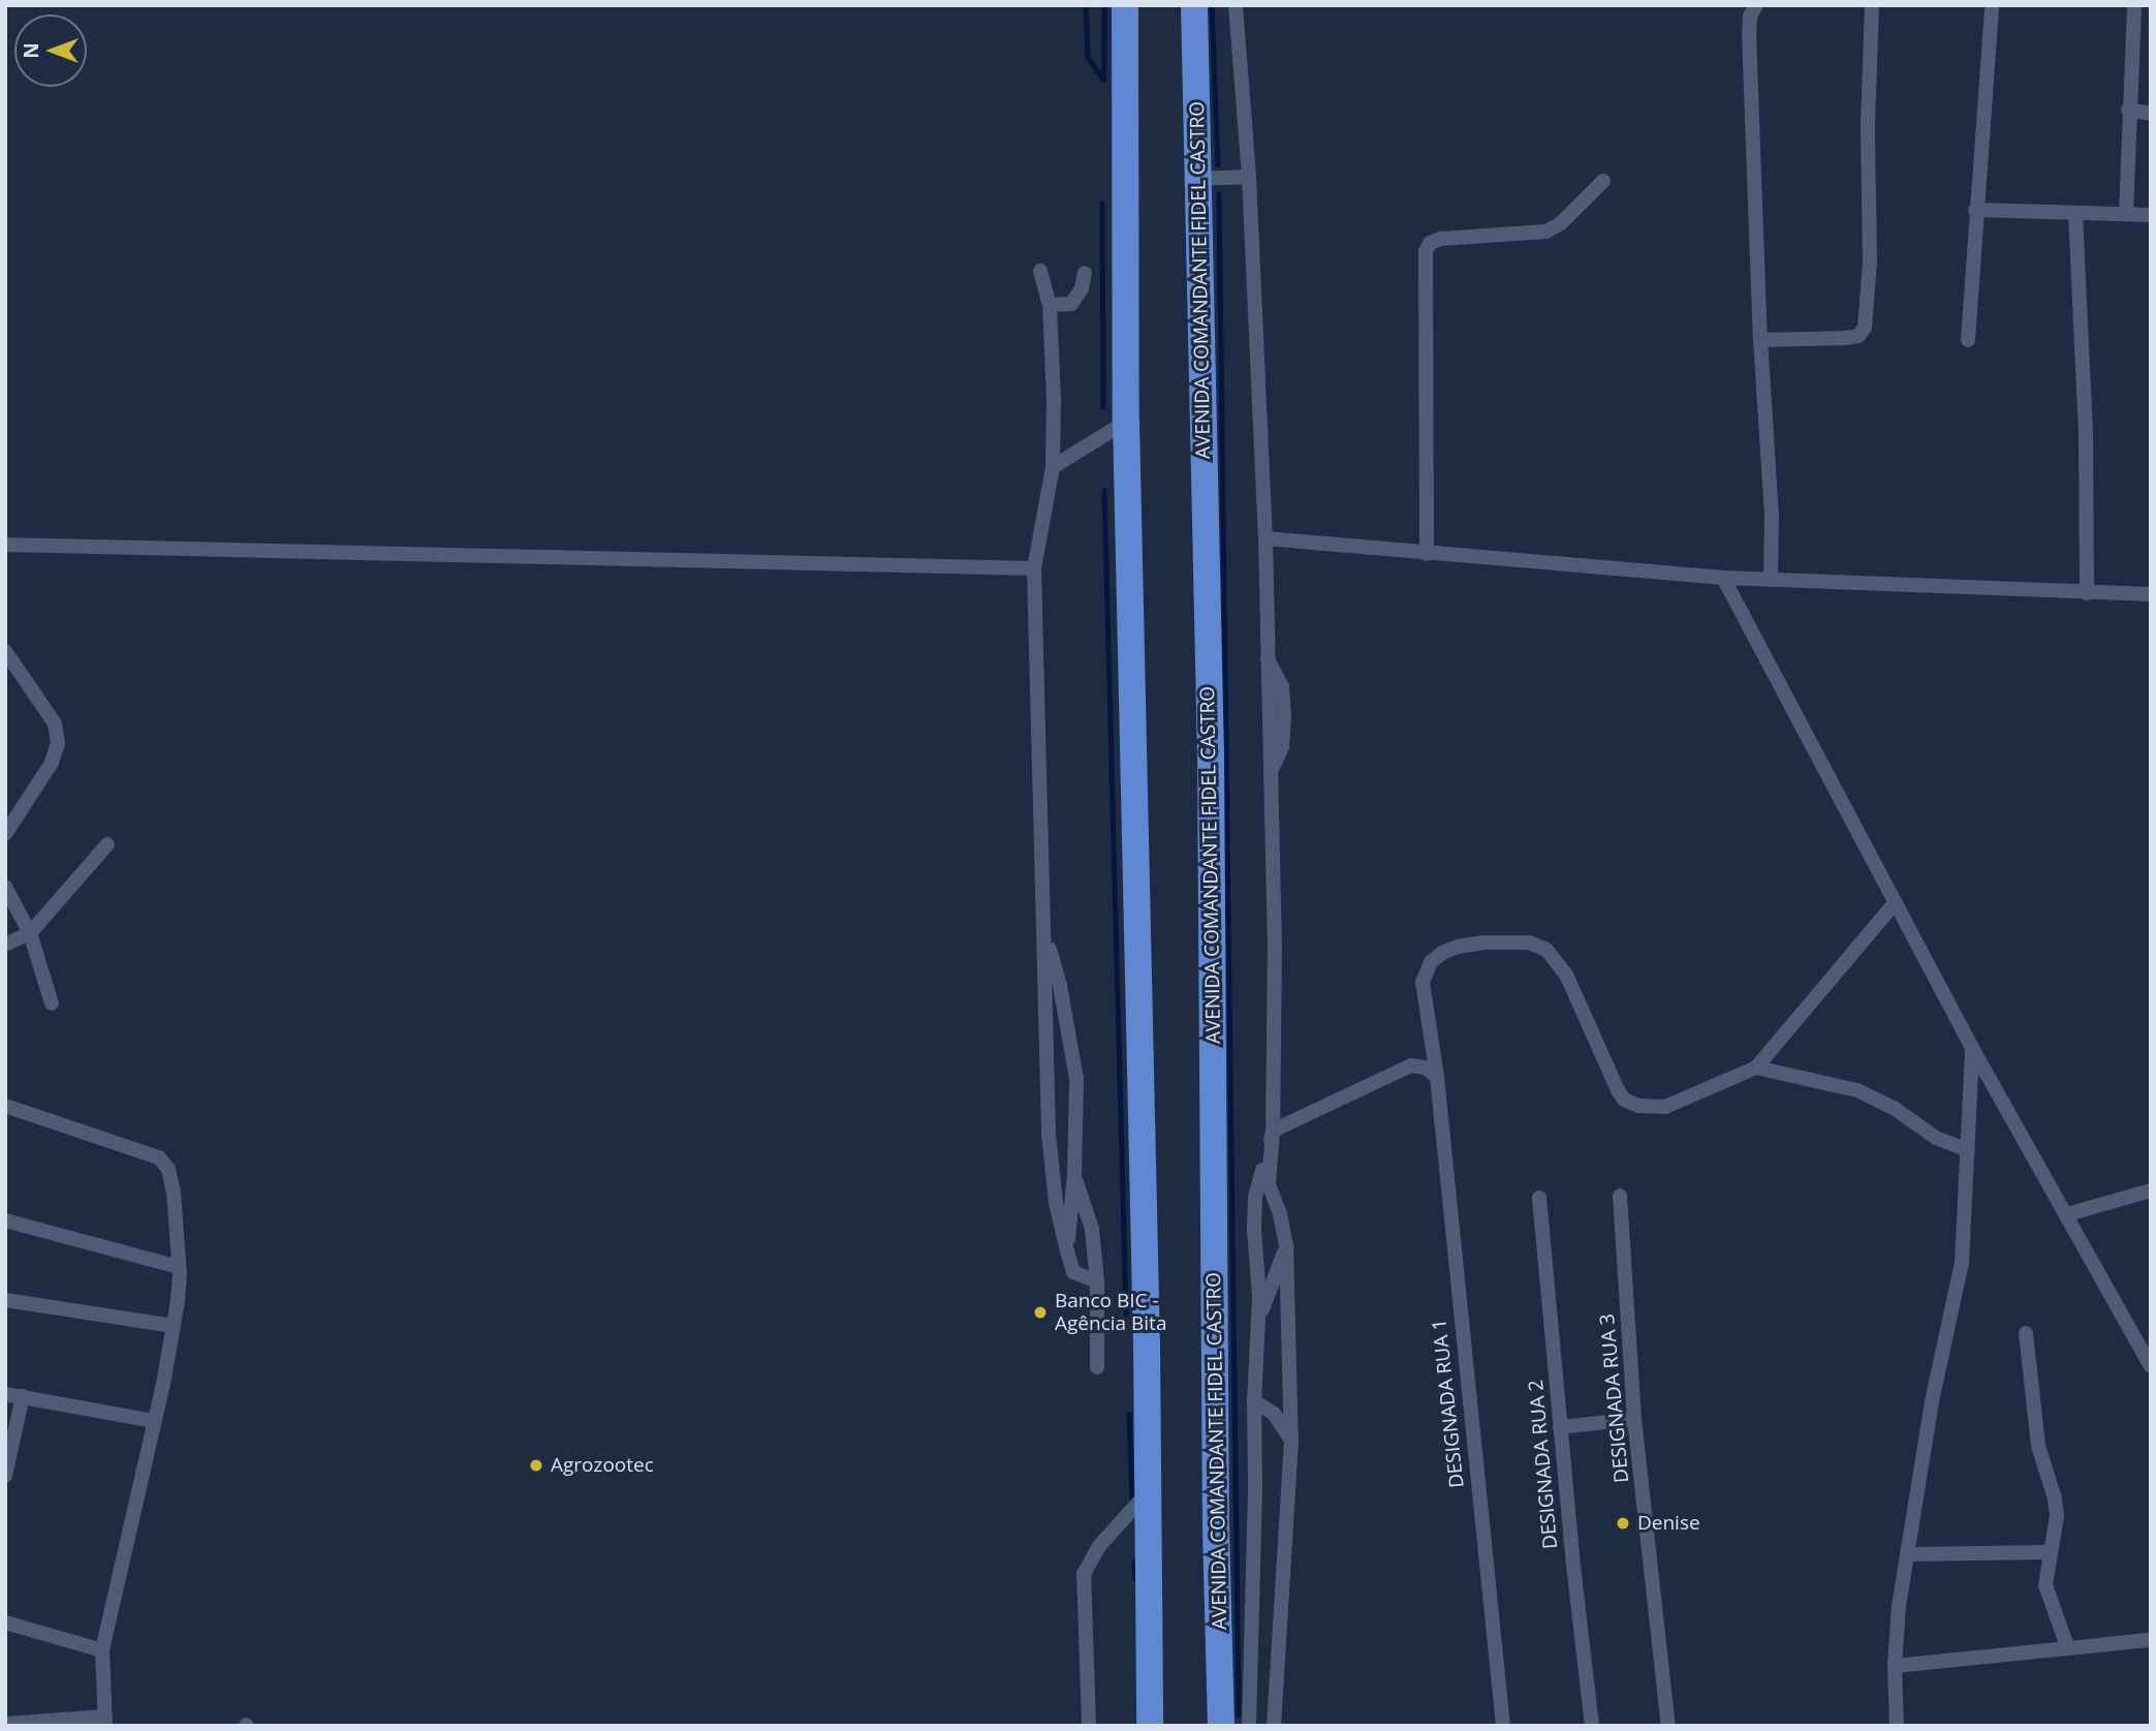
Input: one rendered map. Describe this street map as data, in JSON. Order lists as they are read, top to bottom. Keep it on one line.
{"streets":{"highway":["AVENIDA COMANDANTE FIDEL CASTRO"],"street":["DESIGNADA RUA 3","DESIGNADA RUA 1","DESIGNADA RUA 2"]},"places":["Banco BIC - Agência Bita","Agrozootec","Denise"],"north":"left"}
